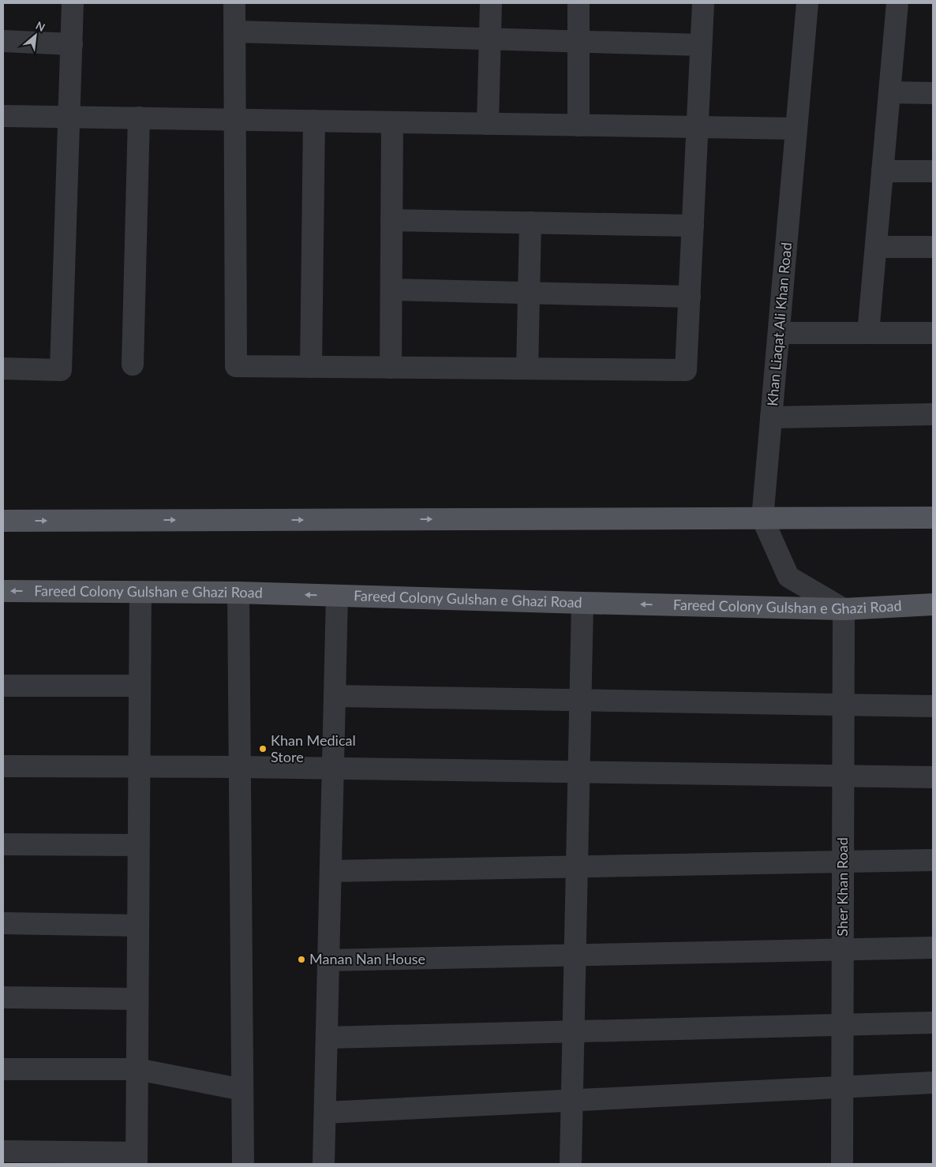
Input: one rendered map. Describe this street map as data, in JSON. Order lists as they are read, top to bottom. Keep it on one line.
{"streets":{"main road":["Fareed Colony Gulshan e Ghazi Road"],"street":["Khan Liaqat Ali Khan Road","Sher Khan Road"]},"crossings":[["Khan Liaqat Ali Khan Road","Fareed Colony Gulshan e Ghazi Road"],["Khan Liaqat Ali Khan Road","Sher Khan Road"],["Fareed Colony Gulshan e Ghazi Road","Sher Khan Road"]],"places":["Khan Medical Store","Manan Nan House"],"north":"top right"}
